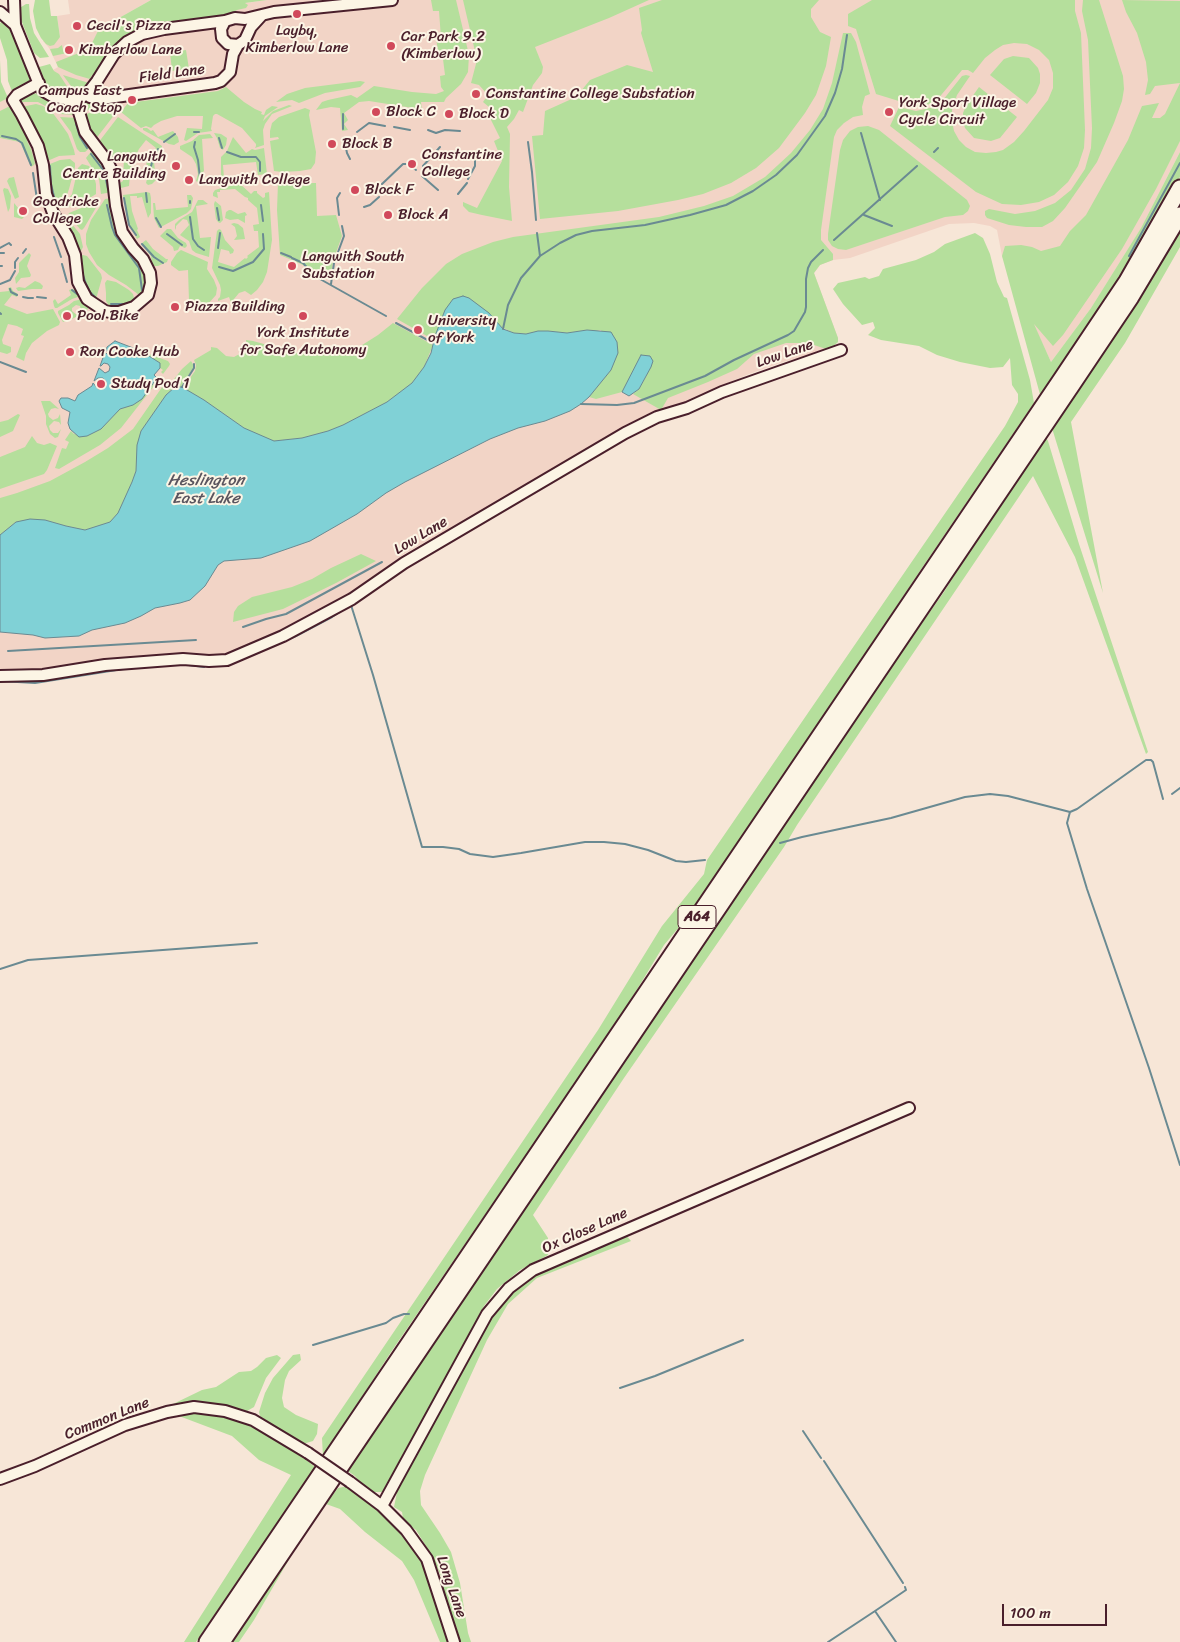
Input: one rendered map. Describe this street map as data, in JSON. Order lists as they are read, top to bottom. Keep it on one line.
{"streets":{"highway":["A64"],"street":["Field Lane","Low Lane","Ox Close Lane","Common Lane","Long Lane"]},"crossings":[["Ox Close Lane","Long Lane"],["Common Lane","Long Lane"]],"water":["Heslington East Lake"],"places":["Layby, Kimberlow Lane","Cecil's Pizza","Car Park 9.2 (Kimberlow)","Kimberlow Lane","Constantine College Substation","Campus East Coach Stop","Block C","York Sport Village Cycle Circuit","Block D","Block B","Constantine College","Langwith Centre Building","Langwith College","Block F","Goodricke College","Block A","Langwith South Substation","Piazza Building","Pool Bike","York Institute for Safe Autonomy","University of York","Ron Cooke Hub","Study Pod 1"],"scale_bar":"100 m"}
